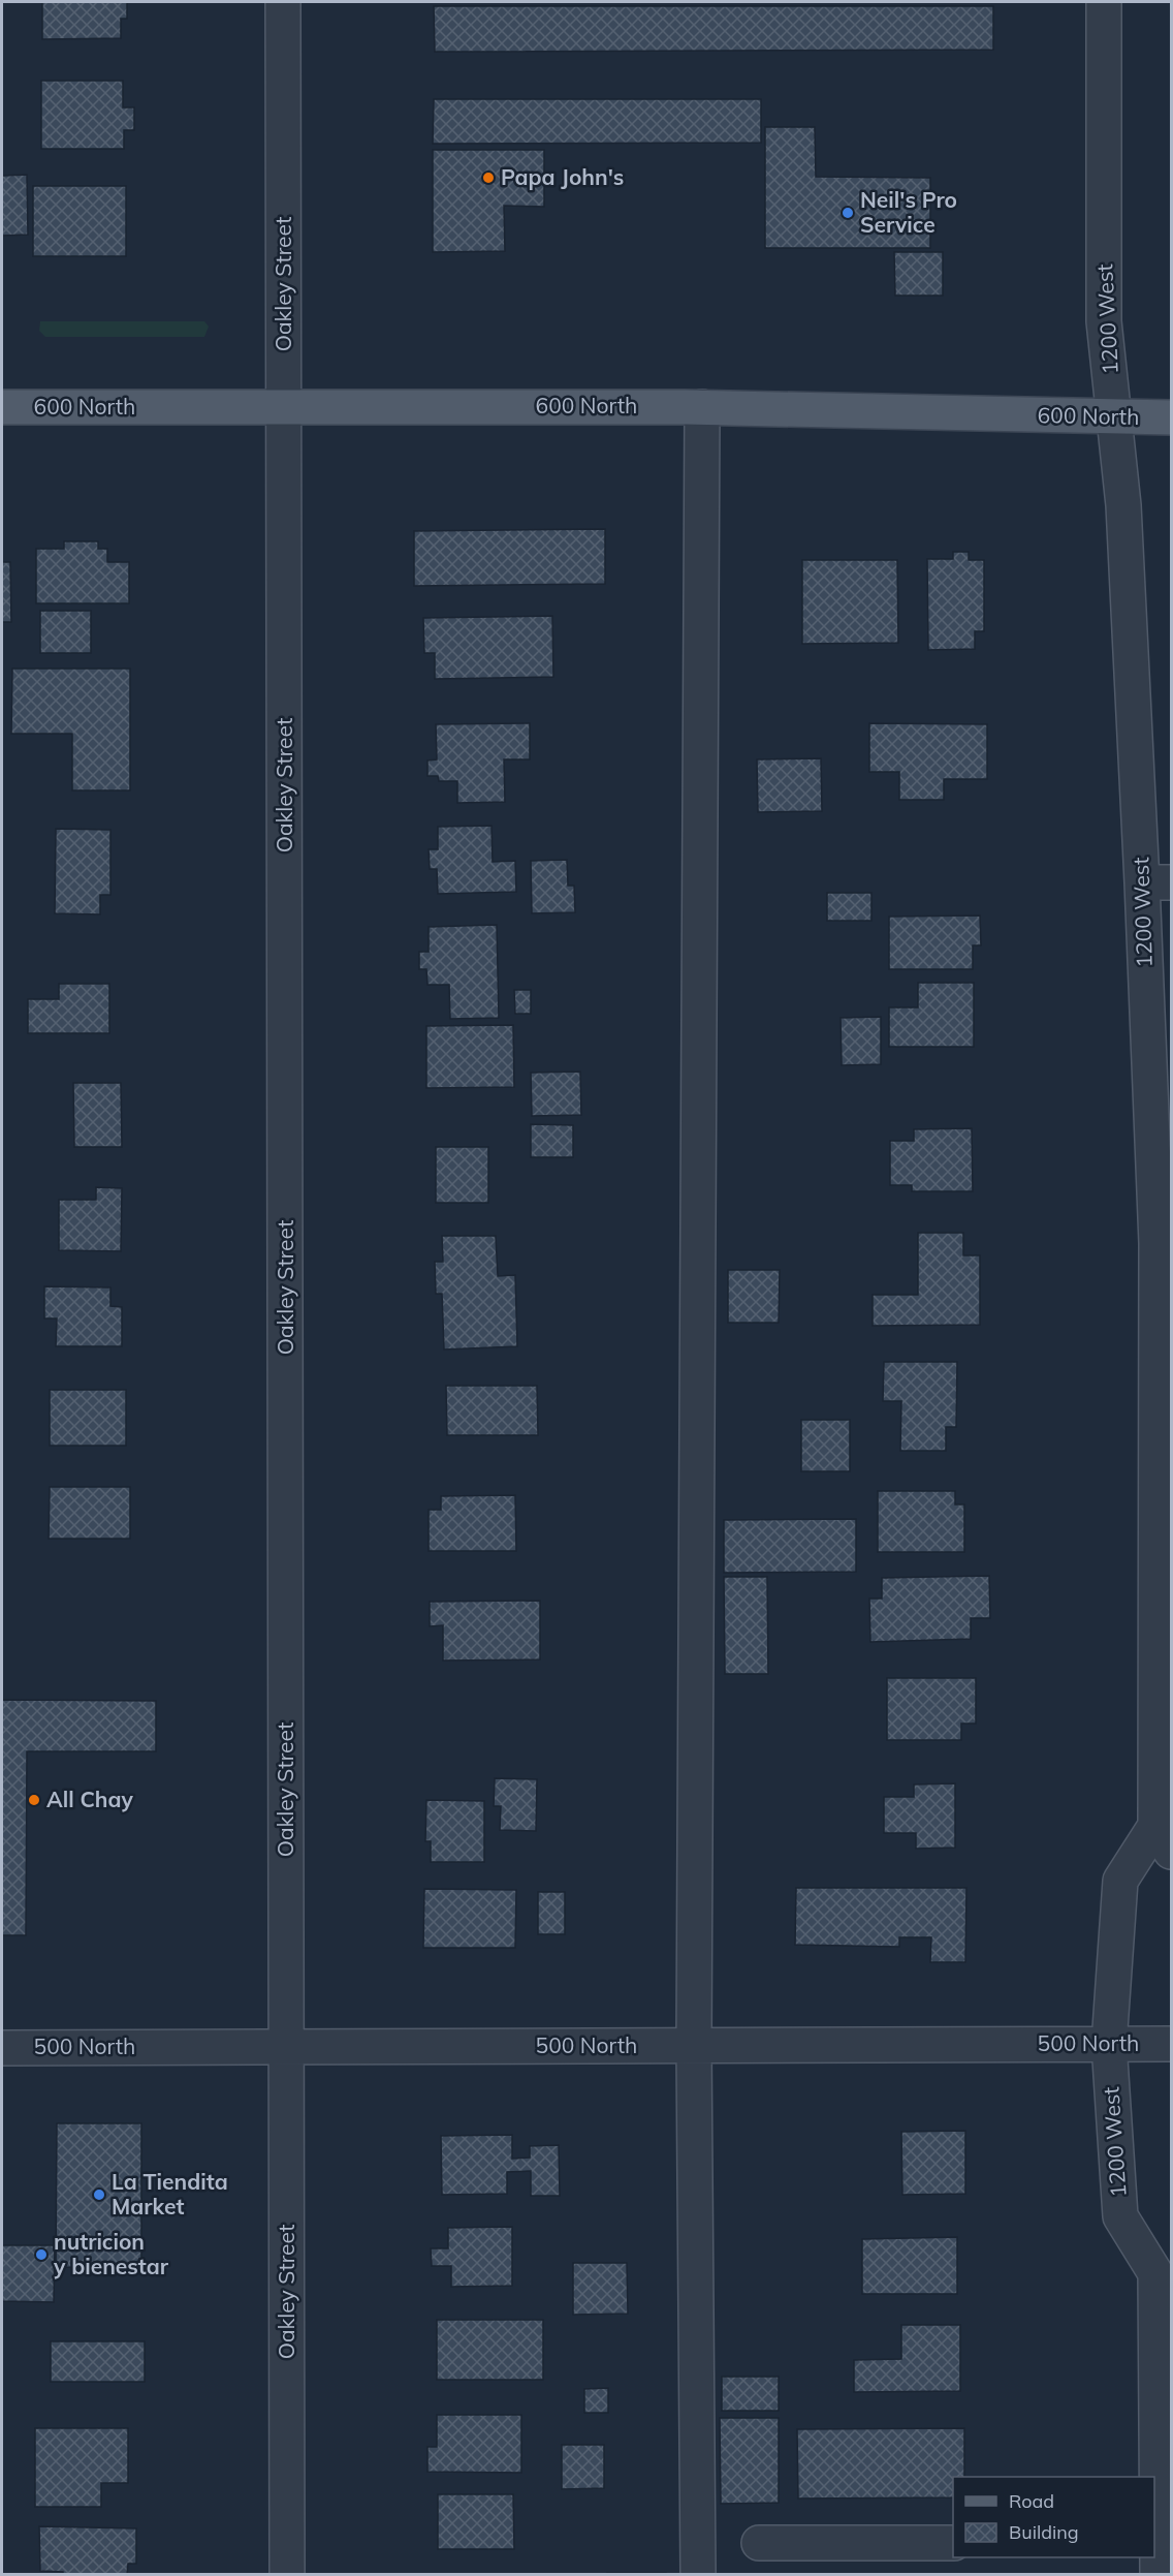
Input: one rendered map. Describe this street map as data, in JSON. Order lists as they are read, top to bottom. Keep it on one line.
{"streets":{"main road":["600 North"],"street":["Oakley Street","1200 West","500 North"]},"crossings":[["Oakley Street","600 North"],["Oakley Street","500 North"],["1200 West","600 North"],["1200 West","500 North"]],"places":["Papa John's","Neil's Pro Service","All Chay","La Tiendita Market","nutricion y bienestar"],"legend":["Road","Building"]}
